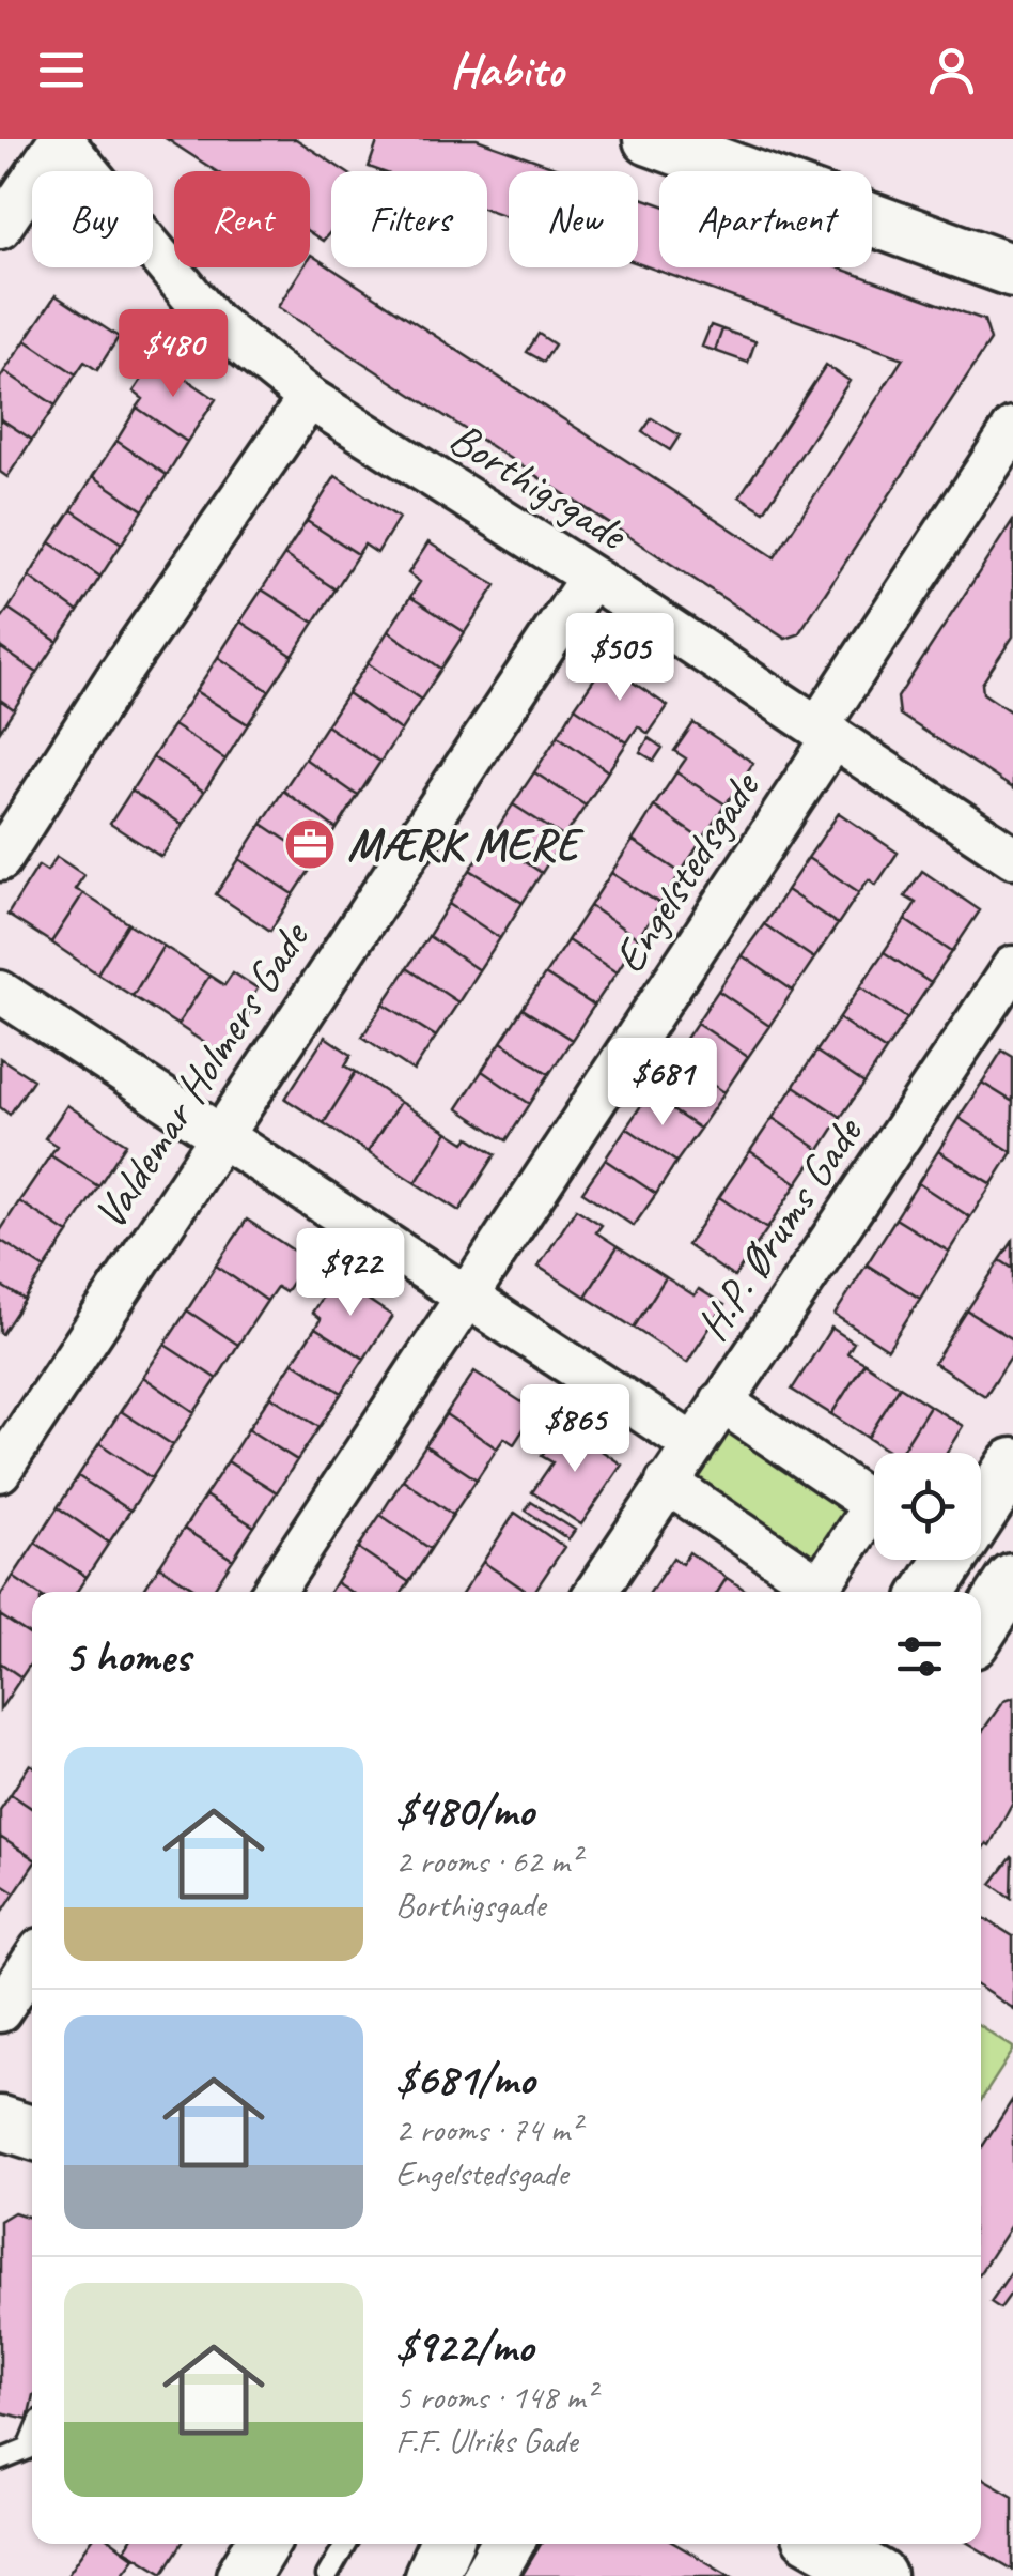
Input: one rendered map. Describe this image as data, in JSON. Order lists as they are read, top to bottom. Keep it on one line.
{"streets":{"street":["Borthigsgade","Engelstedsgade","Valdemar Holmers Gade","H.P. Ørums Gade"]},"crossings":[["Borthigsgade","Engelstedsgade"],["Borthigsgade","Valdemar Holmers Gade"]],"places":{"office":["MÆRK MERE"]},"page":{"header":"Habito","chip":["Buy","Rent","Filters","New","Apartment"],"price":["$480","$505","$681","$922","$865"],"heading":"5 homes","list":[{"name":"$480/mo","note":"2 rooms · 62 m² · Borthigsgade"},{"name":"$681/mo","note":"2 rooms · 74 m² · Engelstedsgade"},{"name":"$922/mo","note":"5 rooms · 148 m² · F.F. Ulriks Gade"}]}}
